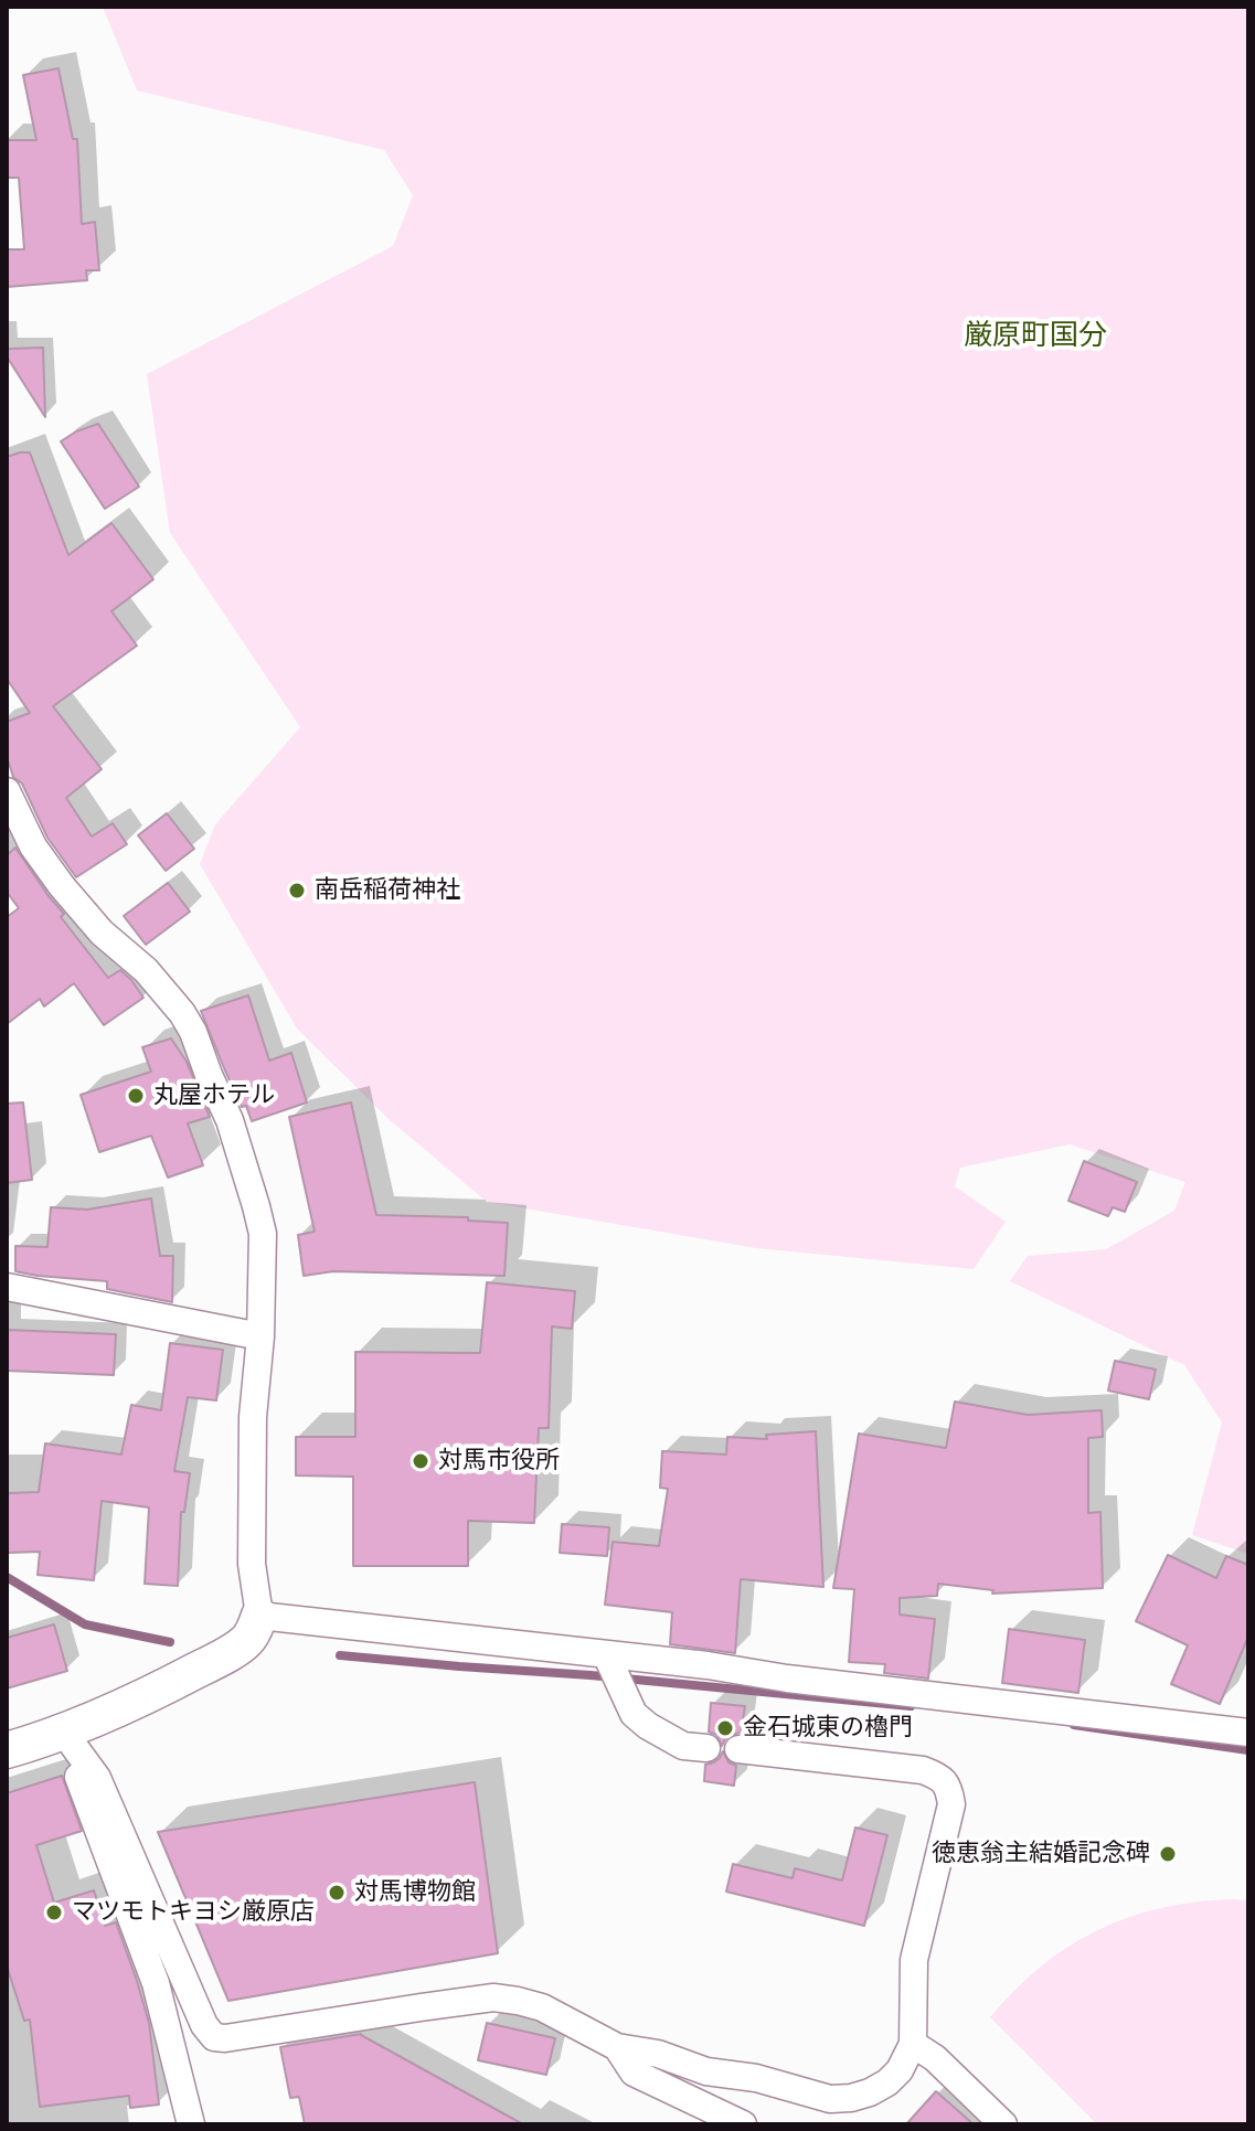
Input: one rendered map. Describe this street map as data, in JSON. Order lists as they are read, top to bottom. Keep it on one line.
{"districts":["厳原町国分"],"places":["南岳稲荷神社","丸屋ホテル","対馬市役所","金石城東の櫓門","徳恵翁主結婚記念碑","対馬博物館","マツモトキヨシ厳原店"]}
